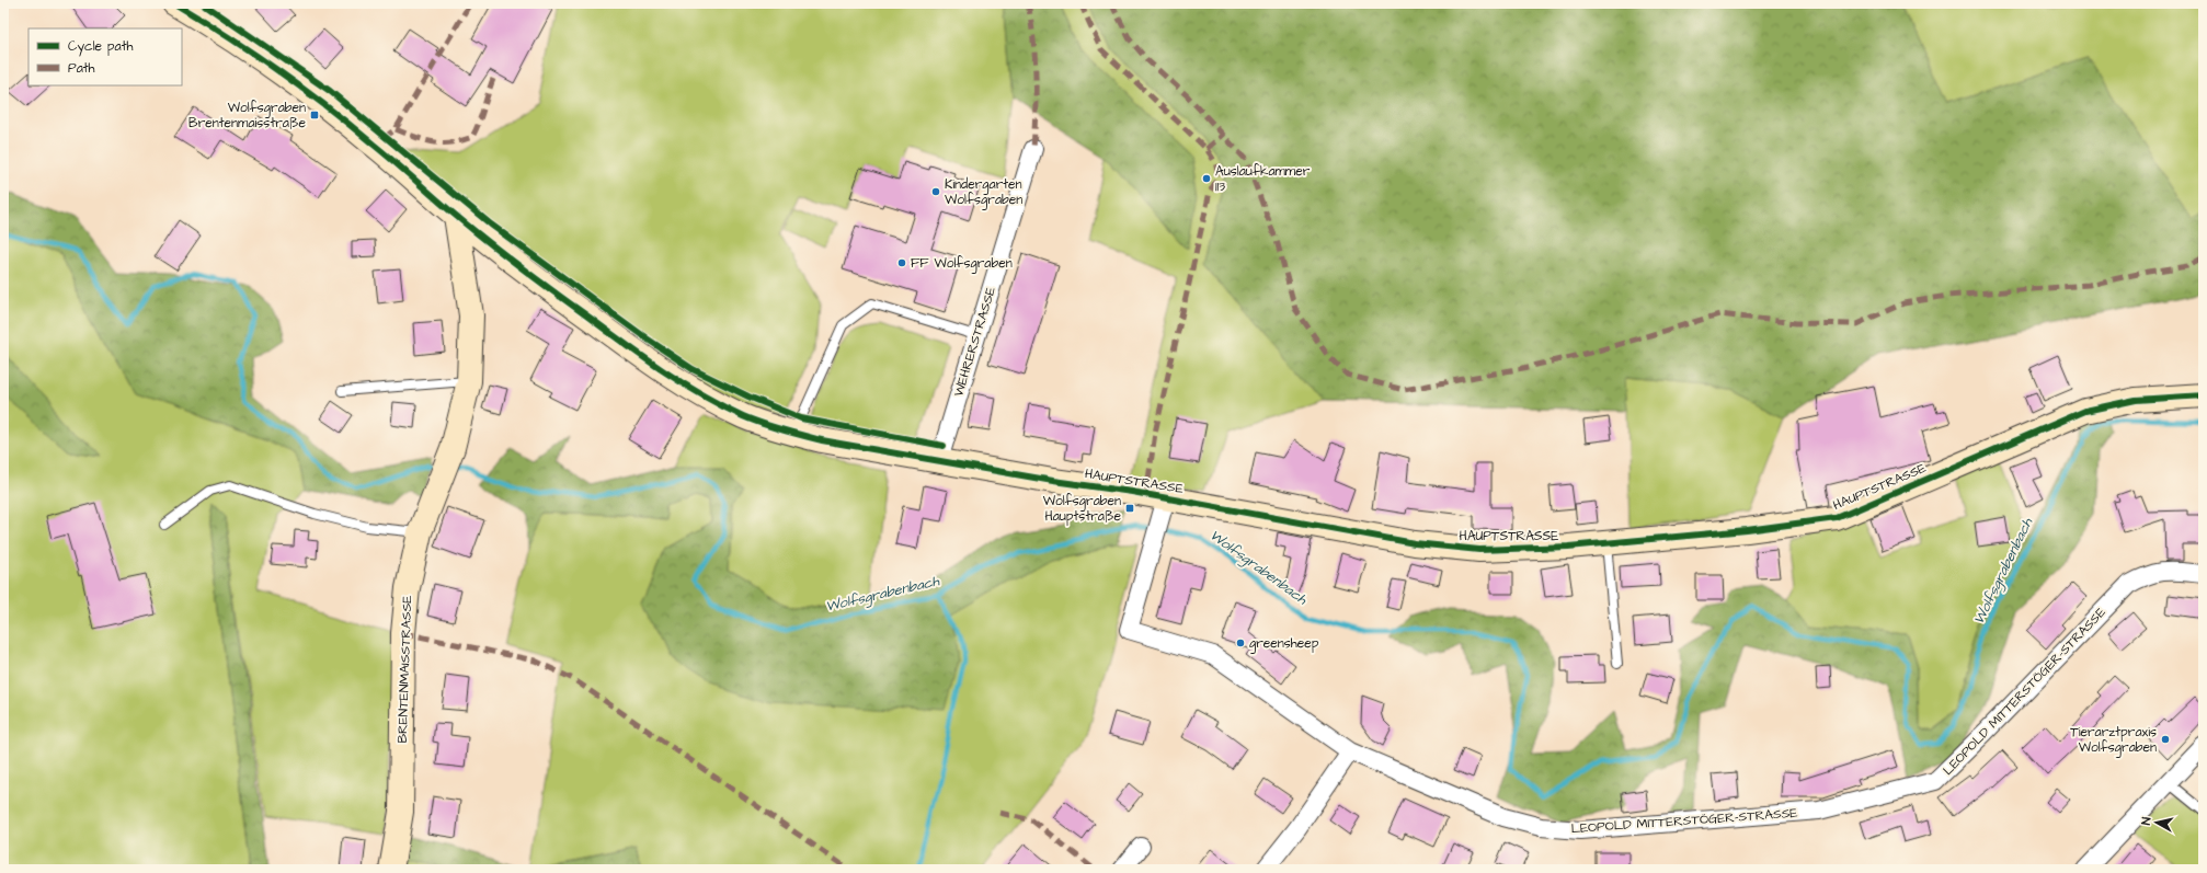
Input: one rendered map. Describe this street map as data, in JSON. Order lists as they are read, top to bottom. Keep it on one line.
{"streets":{"main road":["HAUPTSTRASSE","BRENTENMAISSTRASSE"],"street":["WEHRERSTRASSE","LEOPOLD MITTERSTÖGER-STRASSE"]},"crossings":[["WEHRERSTRASSE","HAUPTSTRASSE"],["HAUPTSTRASSE","BRENTENMAISSTRASSE"],["HAUPTSTRASSE","LEOPOLD MITTERSTÖGER-STRASSE"]],"water":["Wolfsgrabenbach"],"places":{"transit":["Wolfsgraben Brentenmaisstraße","Wolfsgraben Hauptstraße"],"other":["Auslaufkammer 113","Kindergarten Wolfsgraben","FF Wolfsgraben","greensheep","Tierarztpraxis Wolfsgraben"]},"legend":["Cycle path","Path"],"north":"left"}
